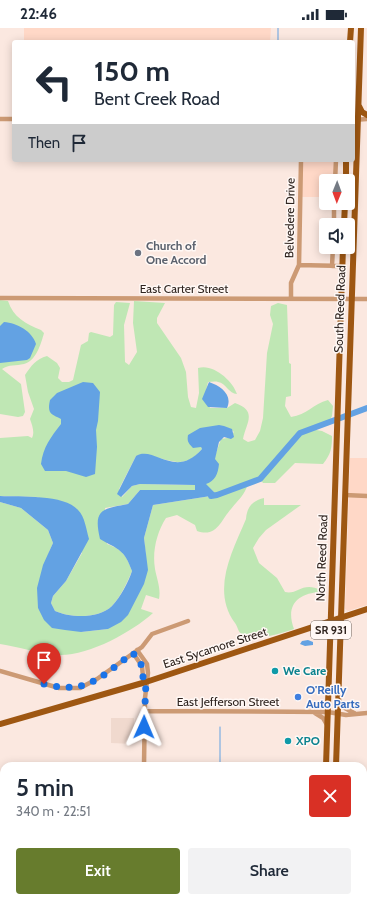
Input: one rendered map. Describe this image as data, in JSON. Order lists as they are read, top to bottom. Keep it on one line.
{"streets":{"main road":["South Reed Road","North Reed Road","SR 931","East Sycamore Street"],"street":["Belvedere Drive","East Carter Street","East Jefferson Street"]},"crossings":[["Belvedere Drive","East Carter Street"],["East Carter Street","South Reed Road"],["South Reed Road","North Reed Road"],["North Reed Road","East Sycamore Street"],["North Reed Road","East Jefferson Street"]],"places":["Church of One Accord","We Care","O'Reilly Auto Parts","XPO"],"north":"bottom","page":{"status":"22:46","turn":["150 m","Bent Creek Road"],"then":"Then","heading":["5 min","340 m · 22:51"],"buttons":["Exit","Share"]}}
